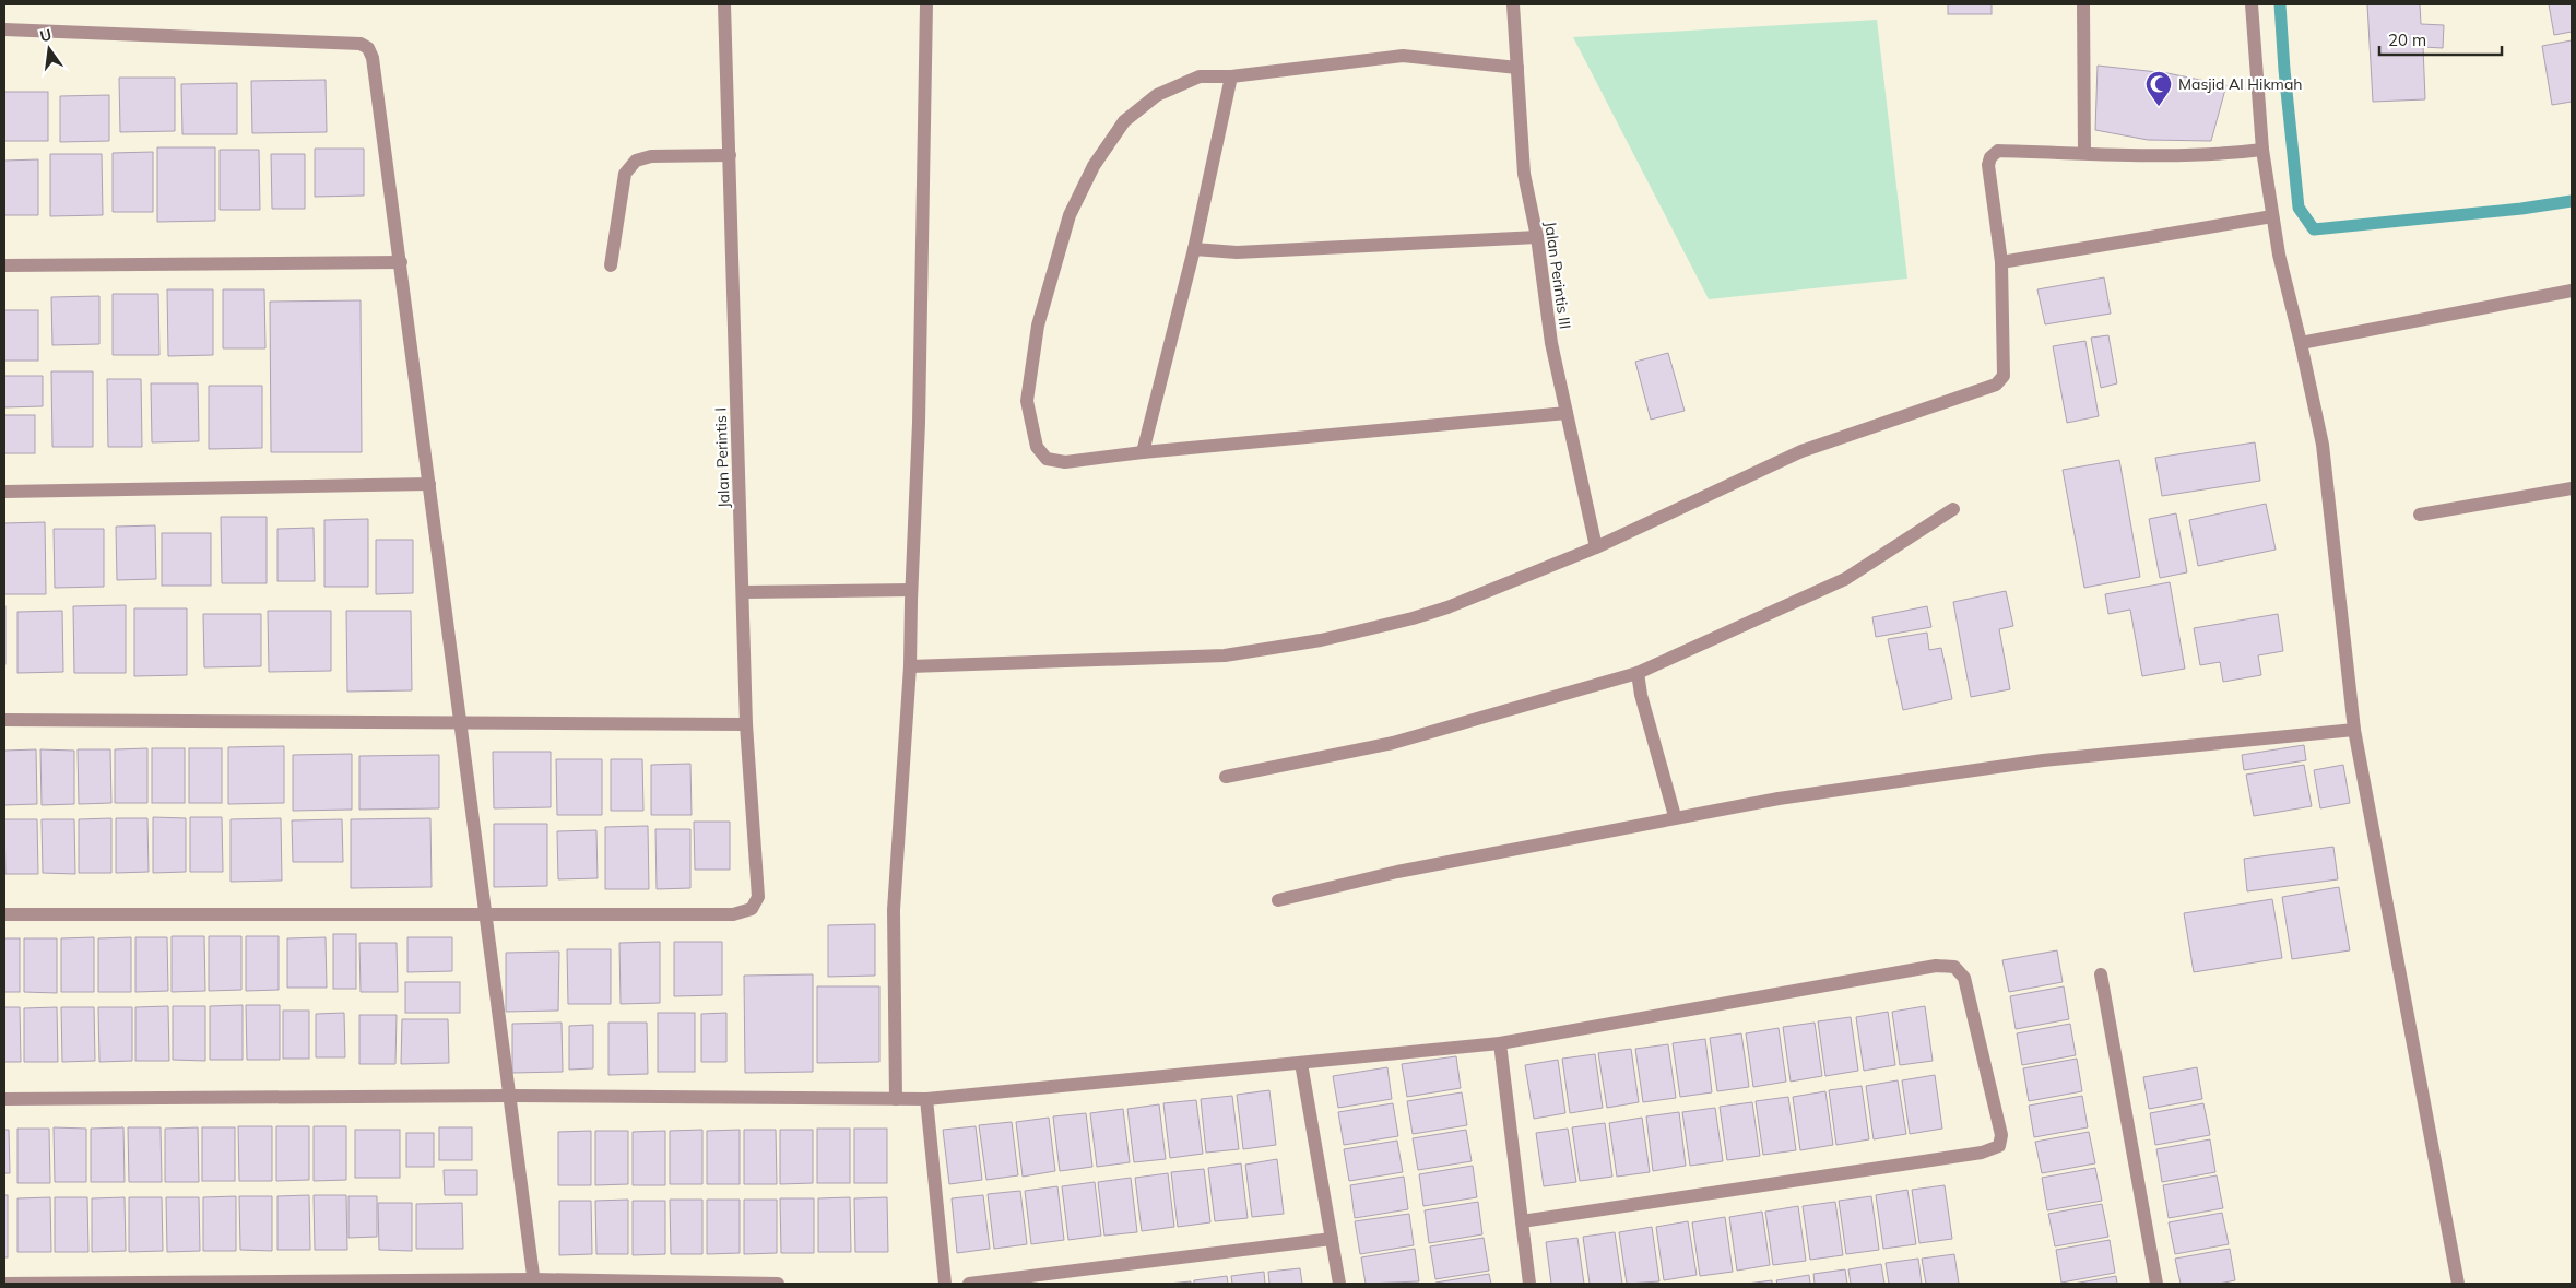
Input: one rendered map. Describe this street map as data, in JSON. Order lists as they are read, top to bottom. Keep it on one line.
{"streets":{"street":["Jalan Perintis III","Jalan Perintis I"]},"places":{"mosque":["Masjid Al Hikmah"]},"scale_bar":"20 m","north":"top"}
